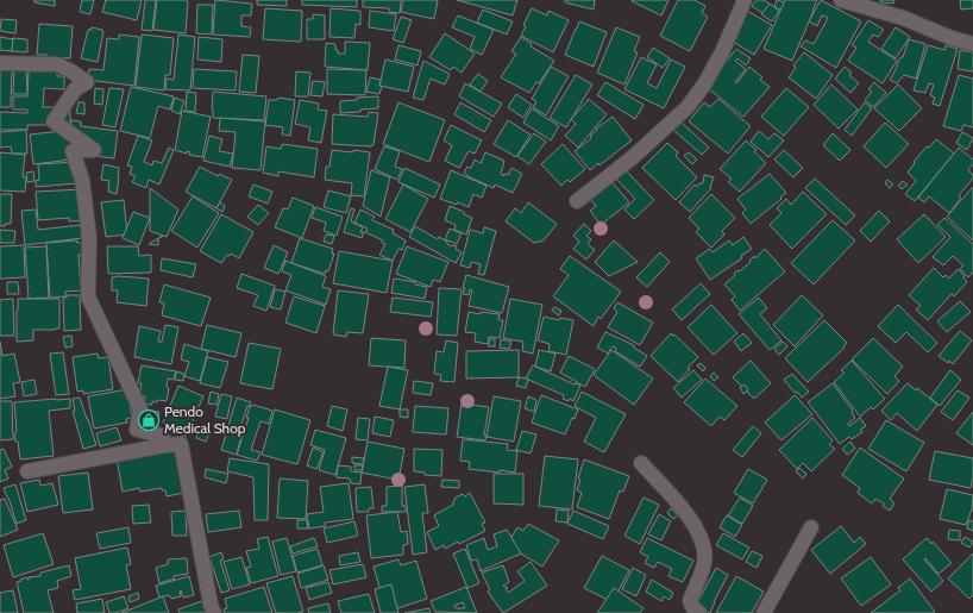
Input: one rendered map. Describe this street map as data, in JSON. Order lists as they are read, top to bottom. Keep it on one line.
{"places":{"shop":["Pendo Medical Shop"]}}
